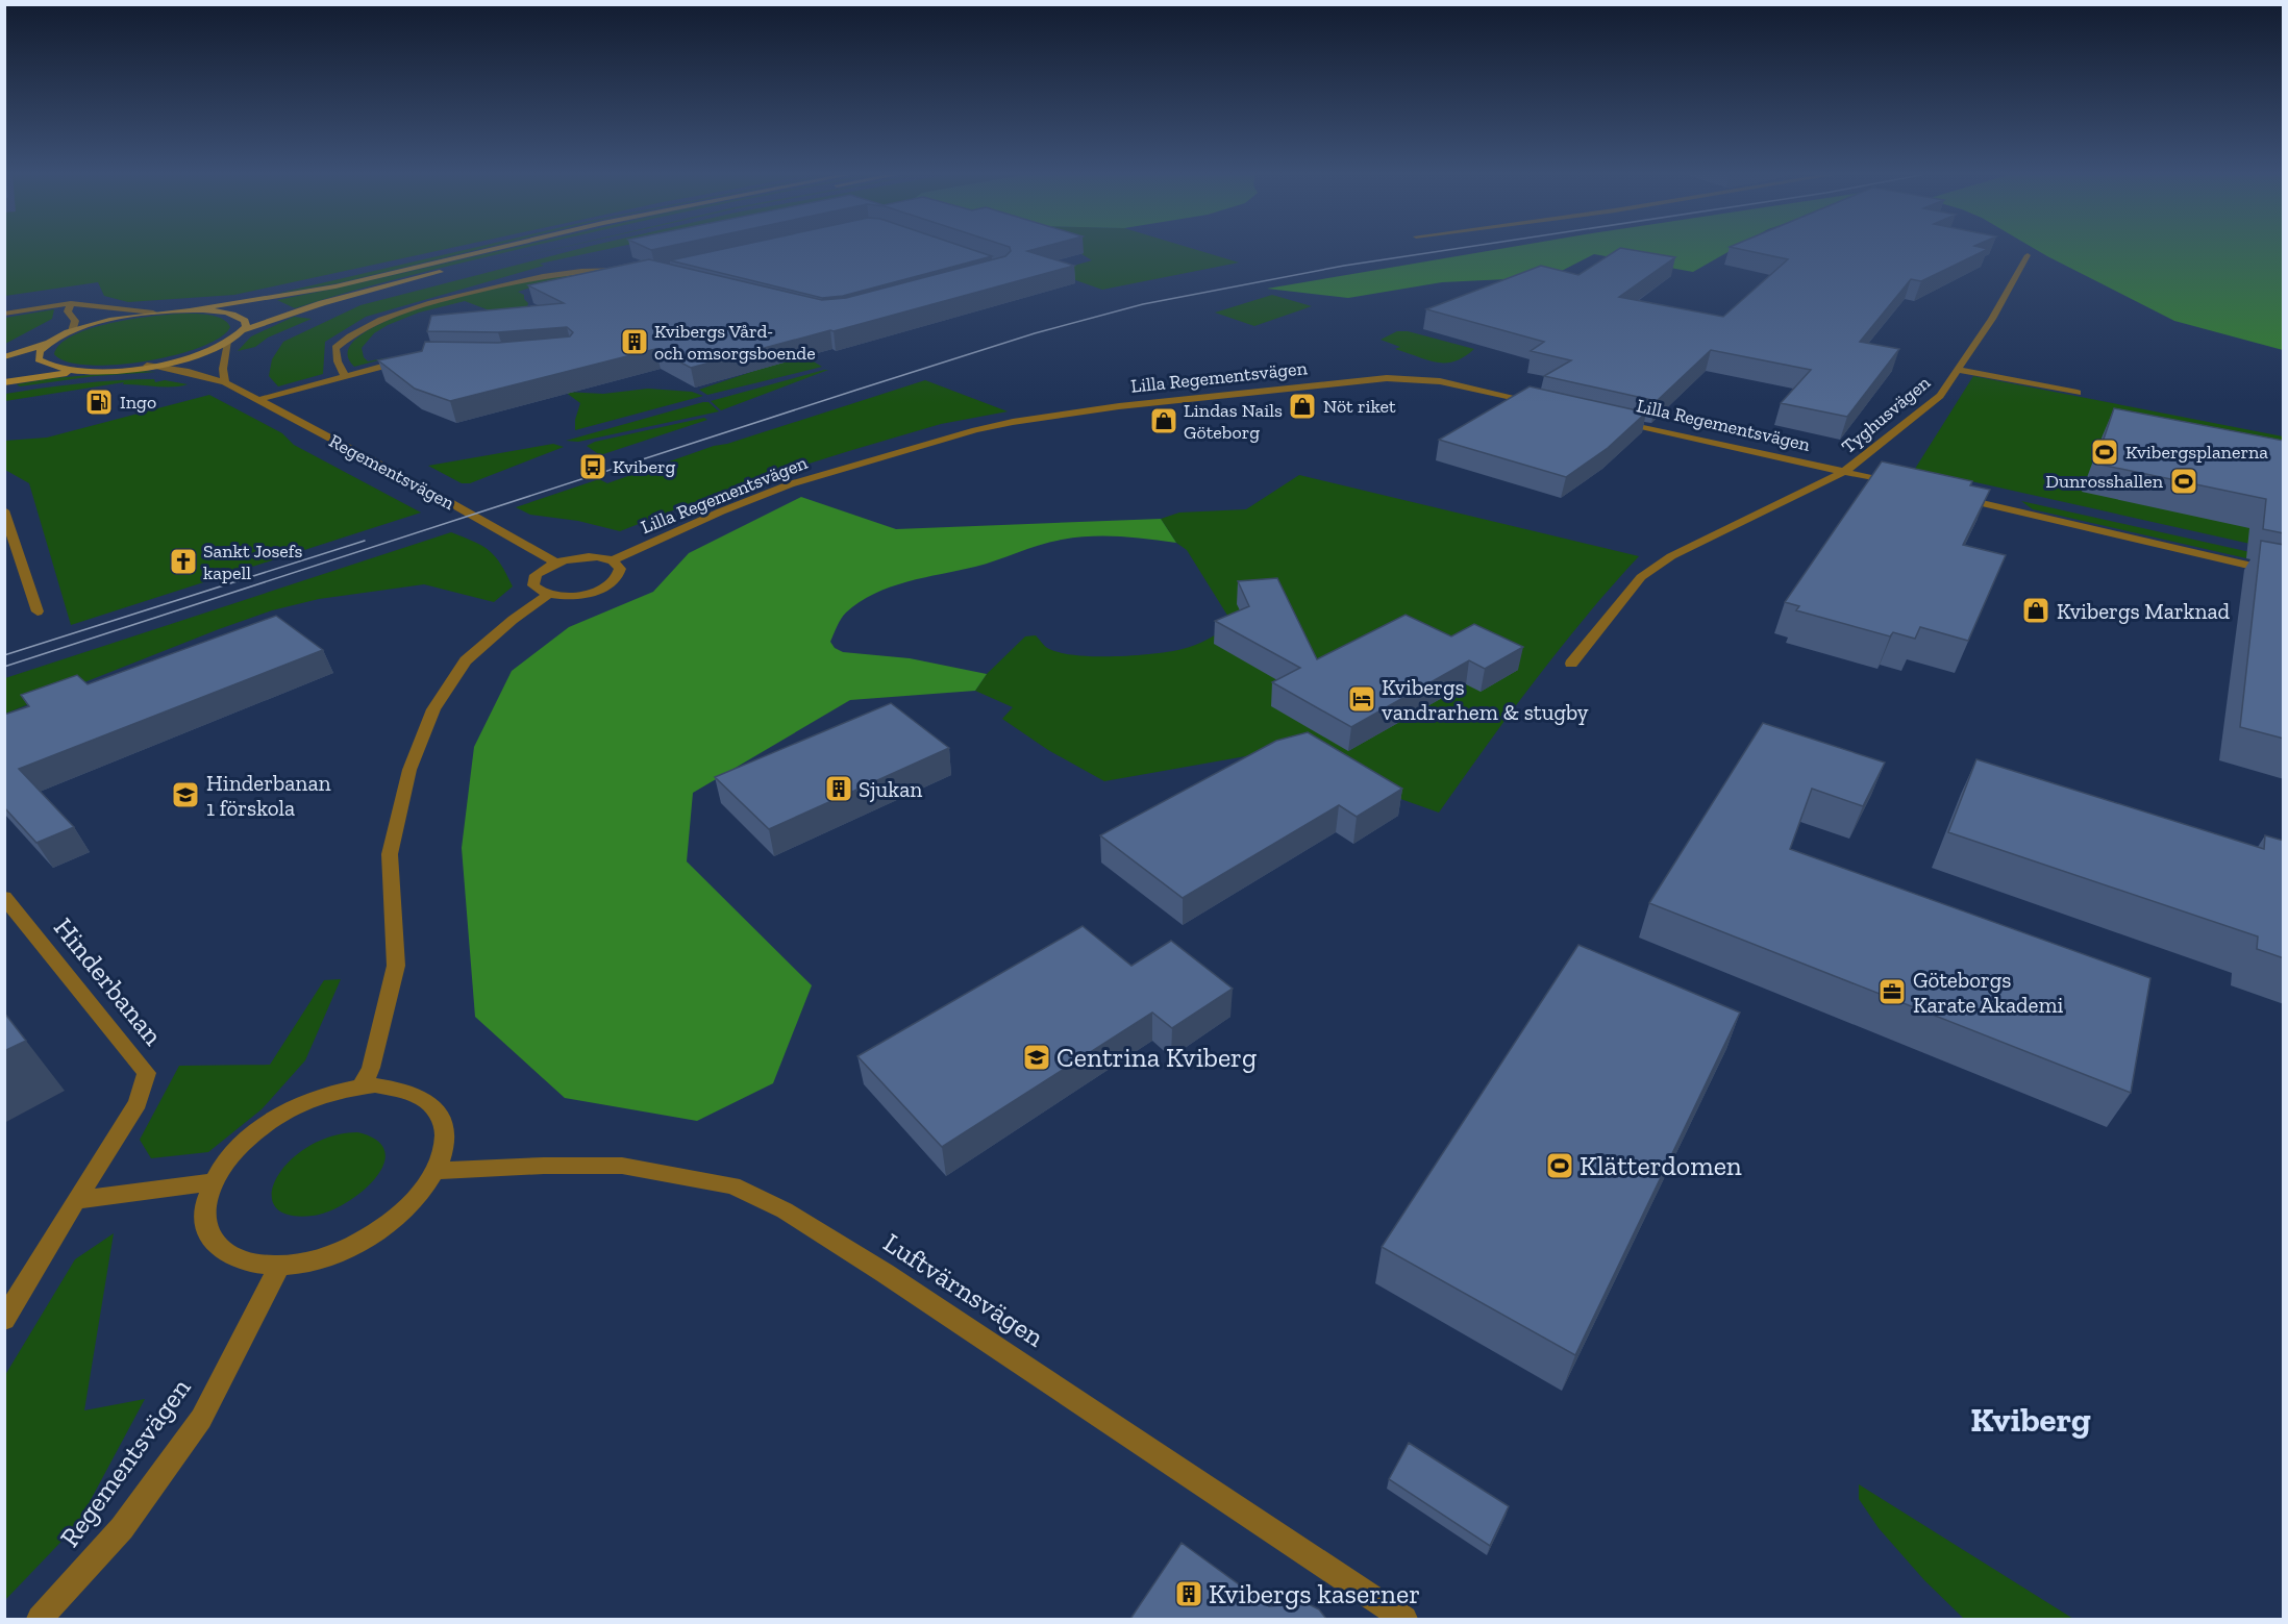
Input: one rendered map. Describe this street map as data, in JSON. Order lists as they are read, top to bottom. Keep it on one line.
{"streets":{"street":["Lilla Regementsvägen","Tyghusvägen","Regementsvägen","Hinderbanan","Luftvärnsvägen"]},"crossings":[["Lilla Regementsvägen","Tyghusvägen"],["Regementsvägen","Luftvärnsvägen"]],"districts":["Kviberg"],"places":{"building":["Kvibergs Vård- och omsorgsboende","Sjukan","Kvibergs kaserner"],"fuel station":["Ingo"],"shop":["Nöt riket","Lindas Nails Göteborg","Kvibergs Marknad"],"sports":["Kvibergsplanerna","Dunrosshallen","Klätterdomen"],"bus stop":["Kviberg"],"church":["Sankt Josefs kapell"],"hotel":["Kvibergs vandrarhem & stugby"],"school or university":["Hinderbanan 1 förskola","Centrina Kviberg"],"office":["Göteborgs Karate Akademi"]}}
